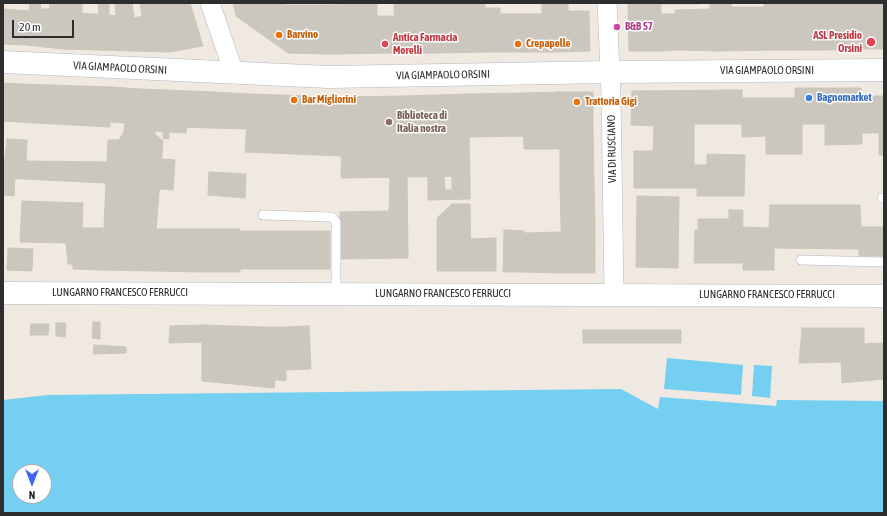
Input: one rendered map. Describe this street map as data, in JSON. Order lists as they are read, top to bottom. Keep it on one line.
{"streets":{"street":["VIA GIAMPAOLO ORSINI","VIA DI RUSCIANO","LUNGARNO FRANCESCO FERRUCCI"]},"crossings":[["VIA GIAMPAOLO ORSINI","VIA DI RUSCIANO"],["VIA DI RUSCIANO","LUNGARNO FRANCESCO FERRUCCI"]],"places":["B&B 57","Barvino","ASL Presidio Orsini","Antica Farmacia Morelli","Crepapelle","Bagnomarket","Bar Migliorini","Trattoria Gigi","Biblioteca di Italia nostra"],"scale_bar":"20 m","north":"bottom"}
